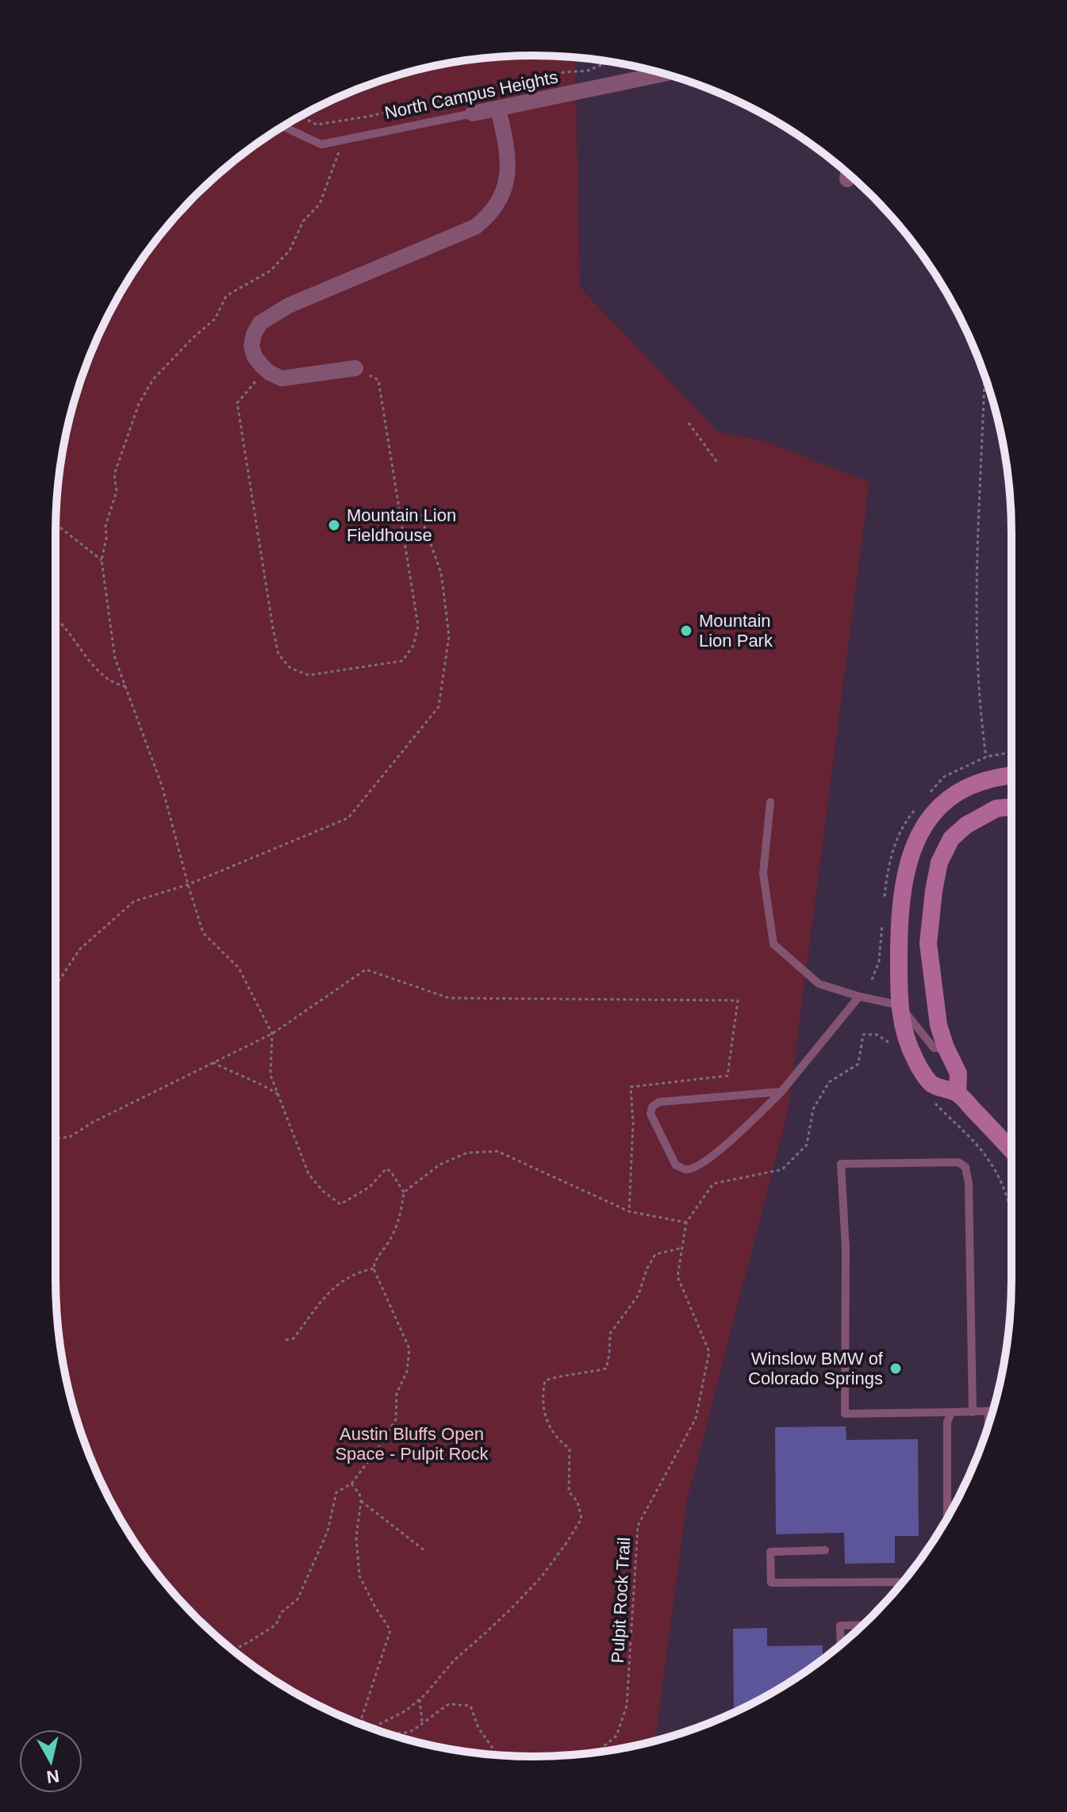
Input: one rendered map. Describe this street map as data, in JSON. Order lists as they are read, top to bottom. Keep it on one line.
{"streets":{"street":["North Campus Heights"],"path":["Pulpit Rock Trail"]},"parks":["Austin Bluffs Open Space - Pulpit Rock"],"places":["Mountain Lion Fieldhouse","Mountain Lion Park","Winslow BMW of Colorado Springs"],"north":"bottom"}
